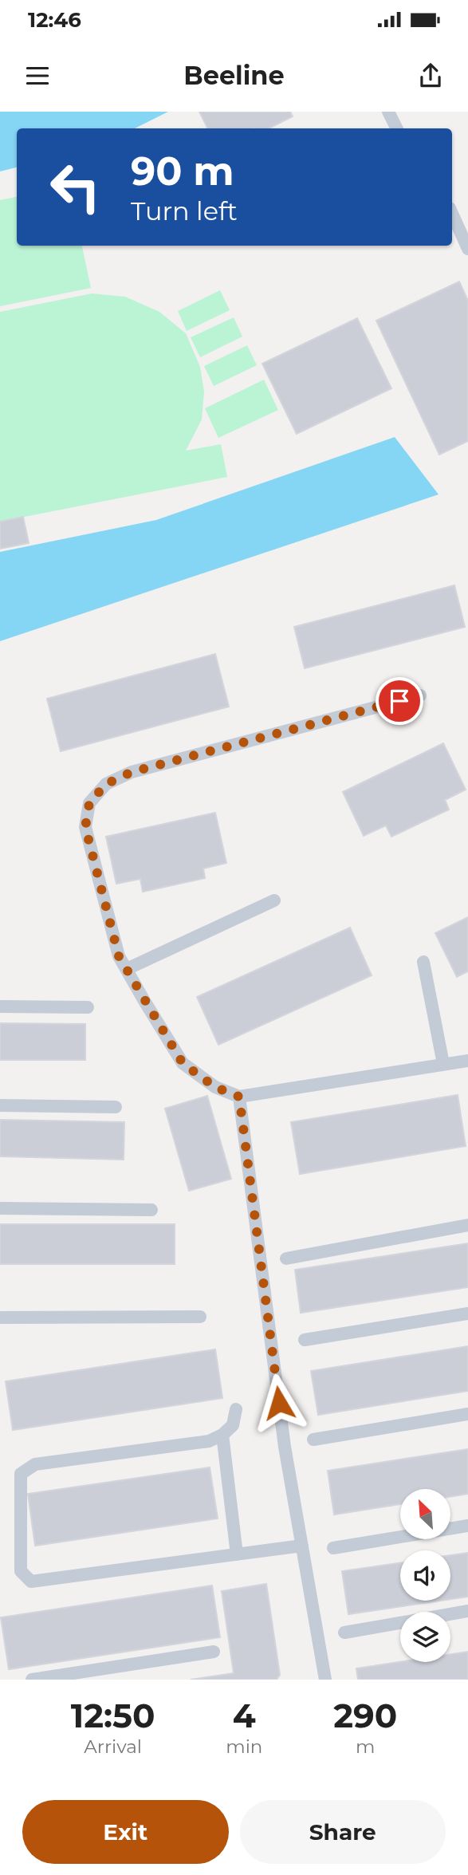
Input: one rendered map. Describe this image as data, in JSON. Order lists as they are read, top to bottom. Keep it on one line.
{"north":"top left","page":{"status":"12:46","header":"Beeline","turn":["90 m","Turn left"],"eta":["12:50","Arrival","4","min","290","m"],"buttons":["Exit","Share"]}}
